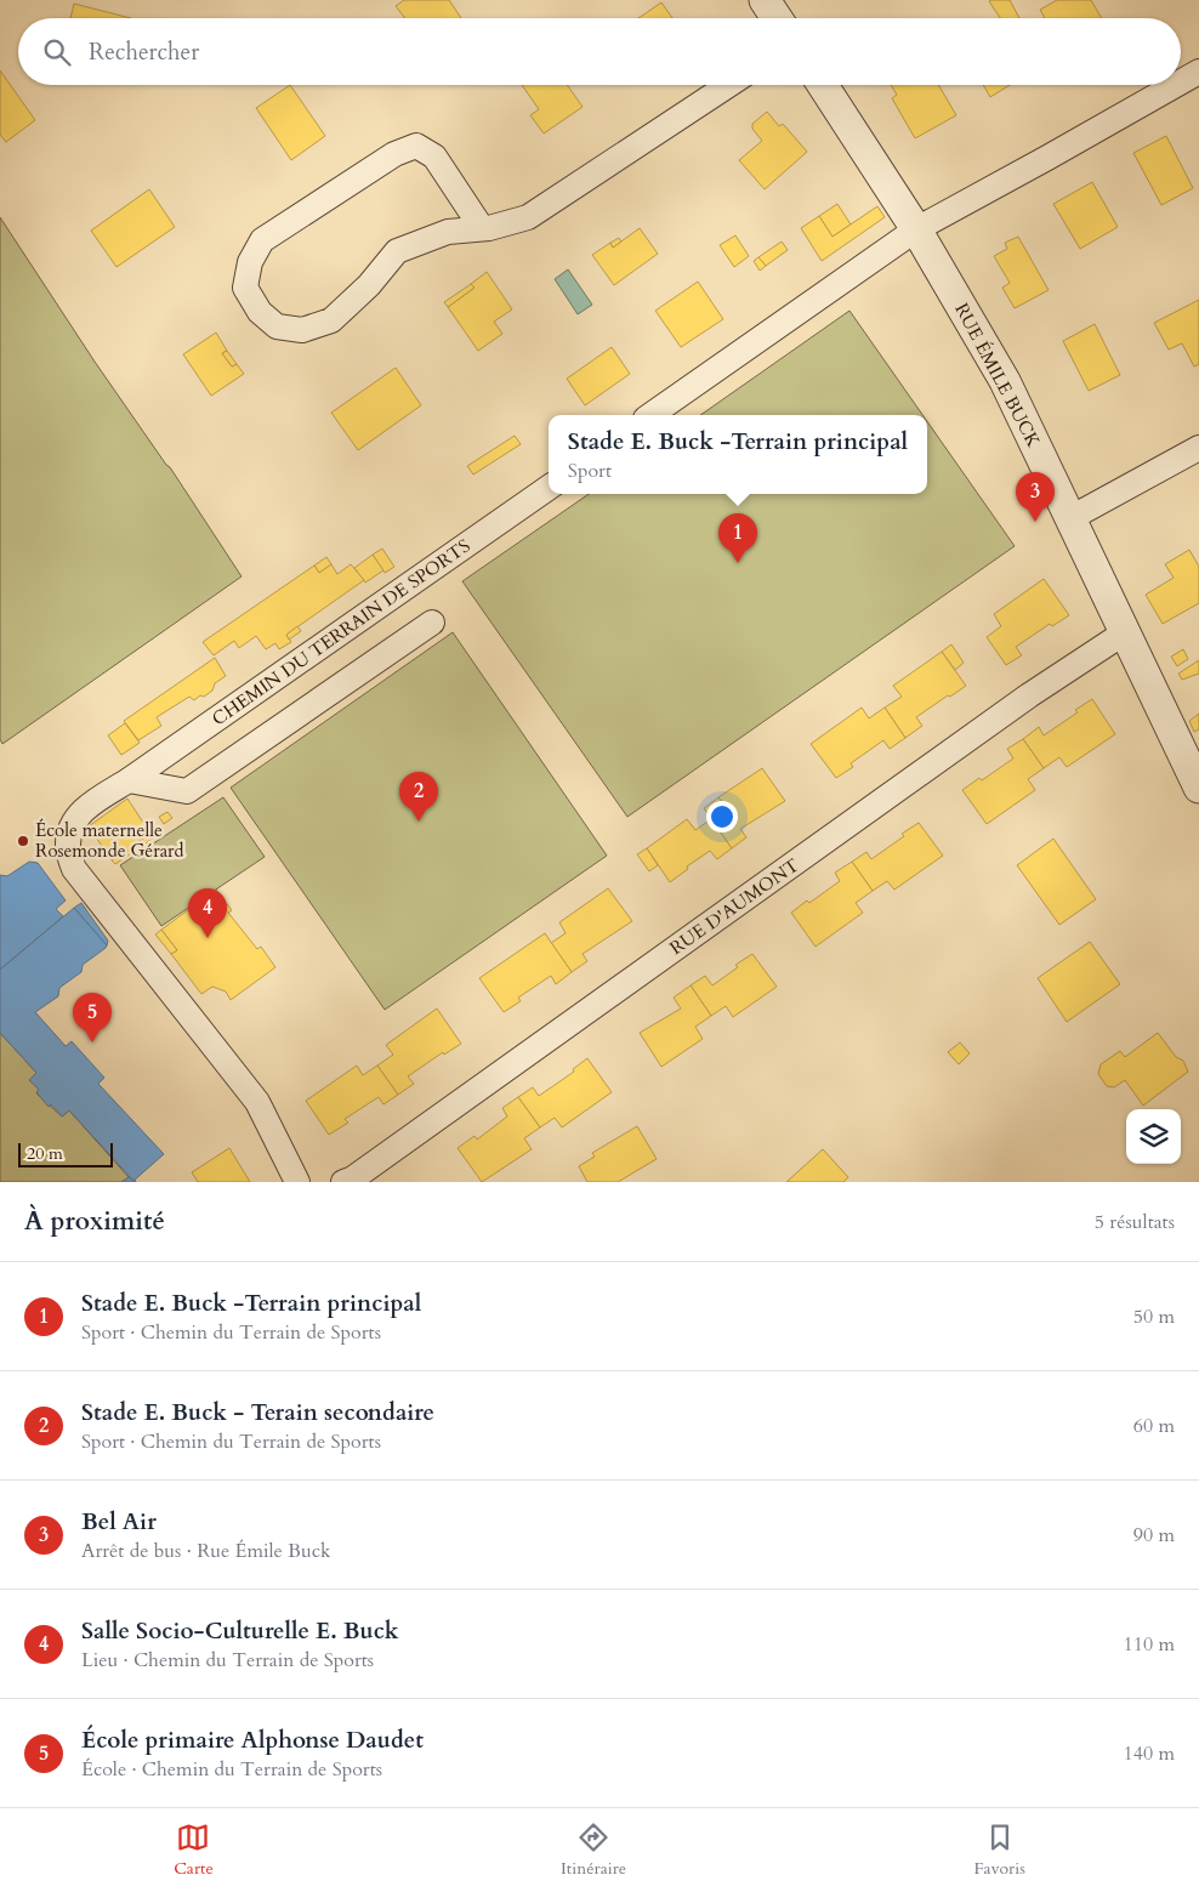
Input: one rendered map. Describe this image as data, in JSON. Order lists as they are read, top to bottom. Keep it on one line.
{"streets":{"street":["RUE ÉMILE BUCK","CHEMIN DU TERRAIN DE SPORTS","RUE D'AUMONT"]},"crossings":[["RUE ÉMILE BUCK","RUE D'AUMONT"]],"places":["École maternelle Rosemonde Gérard"],"scale_bar":"20 m","page":{"search":"Rechercher","popup":["Stade E. Buck -Terrain principal","Sport"],"pins":["3","1","2","4","5"],"scale":"20 m","heading":["À proximité","5 résultats"],"list":[{"mark":"1","name":"Stade E. Buck -Terrain principal","note":"Sport · Chemin du Terrain de Sports","value":"50 m"},{"mark":"2","name":"Stade E. Buck - Terain secondaire","note":"Sport · Chemin du Terrain de Sports","value":"60 m"},{"mark":"3","name":"Bel Air","note":"Arrêt de bus · Rue Émile Buck","value":"90 m"},{"mark":"4","name":"Salle Socio-Culturelle E. Buck","note":"Lieu · Chemin du Terrain de Sports","value":"110 m"},{"mark":"5","name":"École primaire Alphonse Daudet","note":"École · Chemin du Terrain de Sports","value":"140 m"}],"nav":["Carte","Itinéraire","Favoris"]}}
